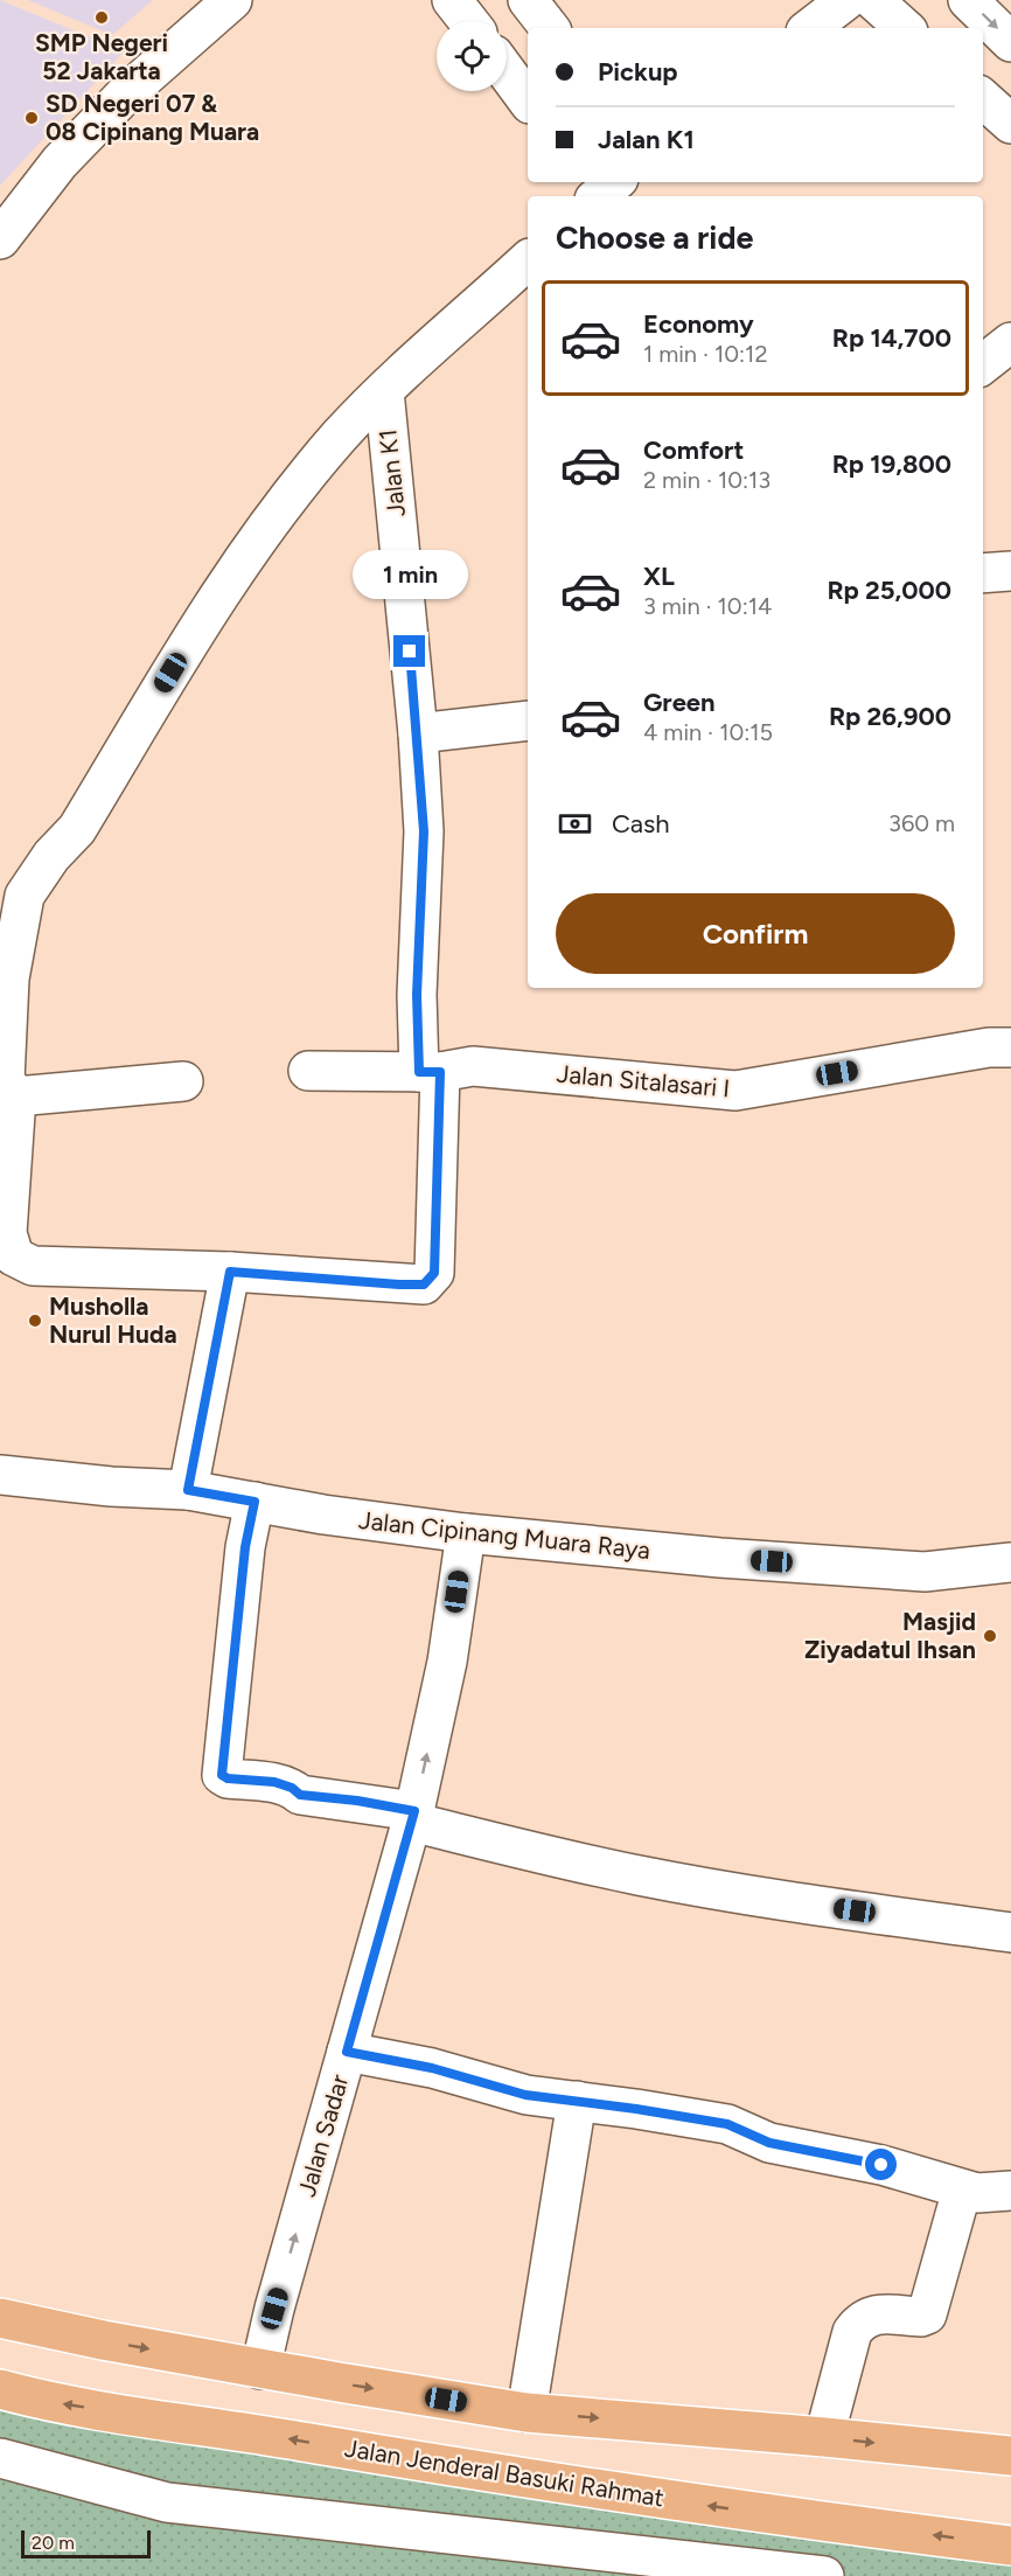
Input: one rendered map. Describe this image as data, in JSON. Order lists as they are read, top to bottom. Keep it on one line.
{"streets":{"main road":["Jalan Jenderal Basuki Rahmat"],"street":["Jalan K1","Jalan Sitalasari I","Jalan Cipinang Muara Raya","Jalan Sadar"]},"crossings":[["Jalan K1","Jalan Sitalasari I"],["Jalan Cipinang Muara Raya","Jalan Sadar"]],"places":["SMP Negeri 52 Jakarta","SD Negeri 07 & 08 Cipinang Muara","Musholla Nurul Huda","Masjid Ziyadatul Ihsan"],"scale_bar":"20 m","page":{"banner":["Pickup","Jalan K1"],"heading":"Choose a ride","list":[{"name":"Economy","note":"1 min · 10:12","value":"Rp 14,700"},{"name":"Comfort","note":"2 min · 10:13","value":"Rp 19,800"},{"name":"XL","note":"3 min · 10:14","value":"Rp 25,000"},{"name":"Green","note":"4 min · 10:15","value":"Rp 26,900"}],"bubble":"1 min","pay":["Cash","360 m"],"buttons":"Confirm","scale":"20 m"}}
